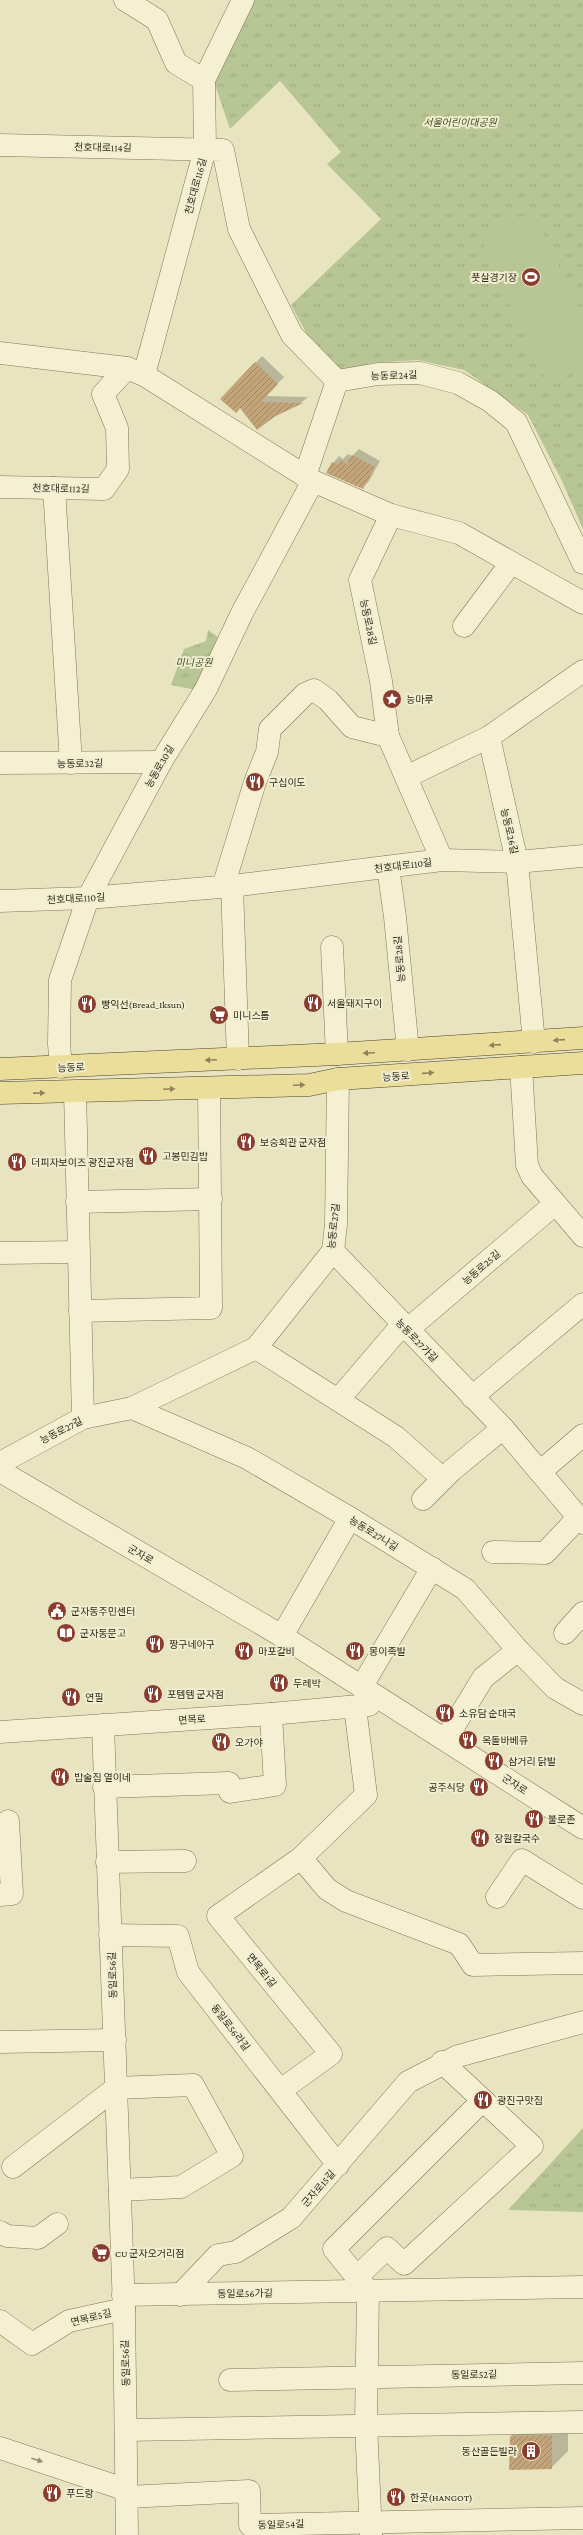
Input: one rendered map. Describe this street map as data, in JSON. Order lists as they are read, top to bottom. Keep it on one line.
{"streets":{"main road":["능동로"],"street":["천호대로114길","천호대로116길","능동로24길","천호대로112길","능동로28길","능동로32길","능동로30길","능동로26길","천호대로110길","능동로27길","능동로25길","능동로27가길","능동로27나길","군자로","면목로","면목로1길","동일로56길","동일로56라길","군자로15길","동일로56가길","면목로5길","동일로52길","동일로54길"]},"crossings":[["천호대로114길","천호대로116길"],["천호대로116길","천호대로112길"],["능동로24길","능동로30길"],["능동로28길","천호대로110길"],["능동로28길","능동로"],["능동로32길","능동로30길"],["능동로30길","천호대로110길"],["능동로30길","능동로"],["능동로26길","천호대로110길"],["능동로26길","능동로"],["능동로","능동로27길"],["능동로27길","능동로27가길"],["능동로27길","능동로27나길"],["능동로25길","능동로27가길"],["군자로","면목로"],["면목로","면목로1길"],["면목로","동일로56길"],["면목로1길","동일로56라길"],["동일로56길","동일로56라길"],["동일로56길","동일로56가길"],["동일로56길","면목로5길"],["동일로56길","동일로54길"],["동일로56라길","군자로15길"],["군자로15길","동일로56가길"],["동일로56가길","면목로5길"]],"parks":["서울어린이대공원","미니공원"],"places":{"sports":["풋살경기장"],"place":["능마루"],"restaurant":["구십이도","서울돼지구이","빵익선(Bread_Iksun)","보승회관 군자점","고봉민김밥","더피자보이즈 광진군자점","짱구네아구","마포갈비","몽이족발","두레박","포템템 군자점","연필","소유담 순대국","옥돌바베큐","오가야","삼거리 닭발","밥술집 열이네","공주식당","불로존","장원칼국수","광진구맛집","푸드랑","한곳(HANGOT)"],"supermarket":["미니스톱","CU 군자오거리점"],"public building":["군자동주민센터"],"library":["군자동문고"],"building":["동산골든빌라"]}}
